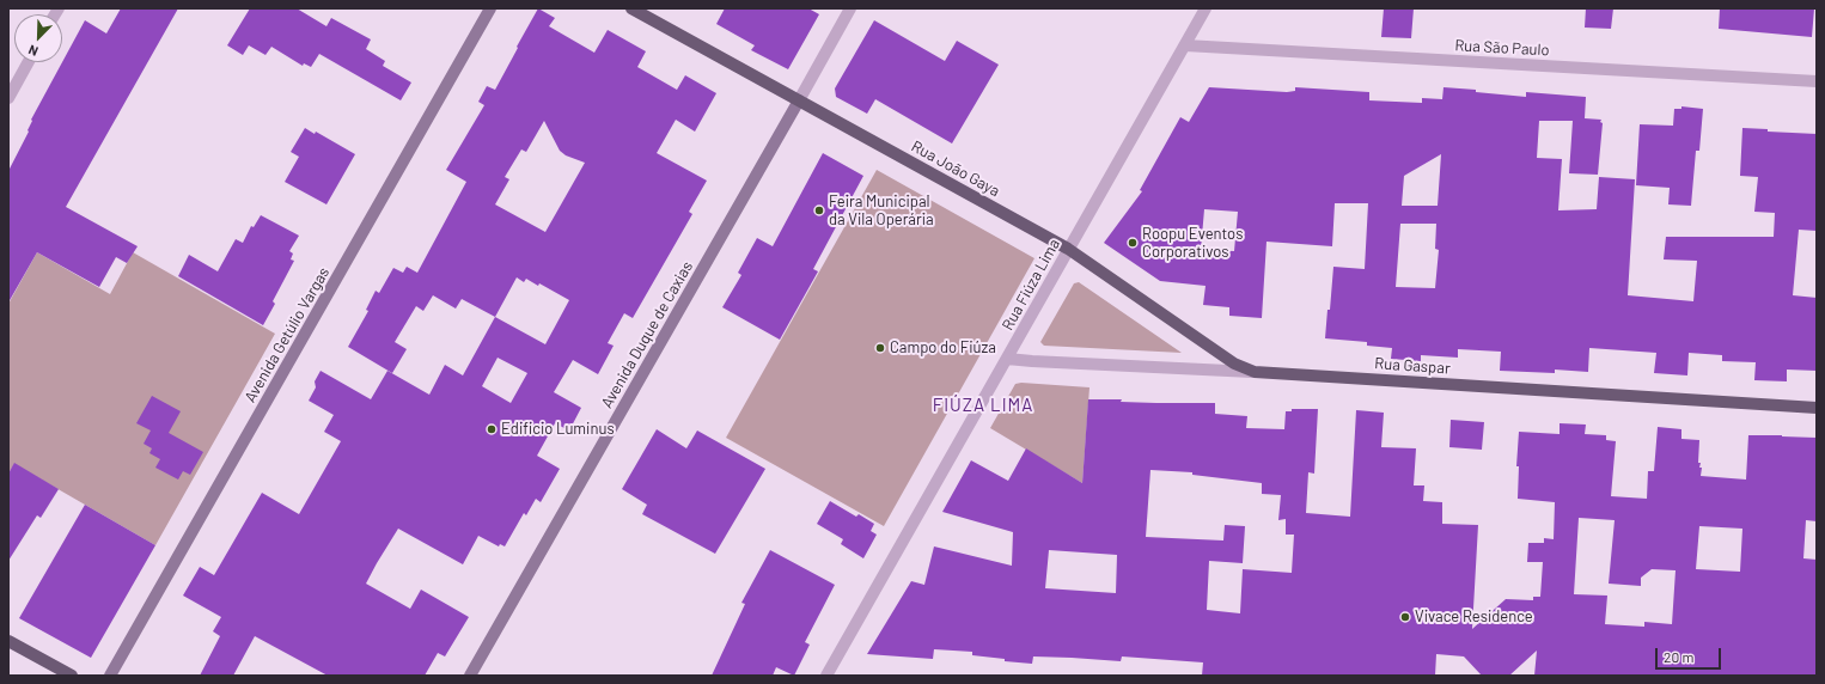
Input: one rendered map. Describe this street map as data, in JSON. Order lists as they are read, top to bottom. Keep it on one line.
{"streets":{"main road":["Rua João Gaya","Rua Gaspar"],"street":["Rua São Paulo","Rua Fiúza Lima","Avenida Getúlio Vargas","Avenida Duque de Caxias"]},"crossings":[["Rua São Paulo","Rua Fiúza Lima"],["Rua João Gaya","Rua Fiúza Lima"],["Rua João Gaya","Avenida Duque de Caxias"],["Rua João Gaya","Rua Gaspar"],["Rua Fiúza Lima","Rua Gaspar"]],"districts":["FIÚZA LIMA"],"places":["Feira Municipal da Vila Operária","Roopu Eventos Corporativos","Campo do Fiúza","Edificio Luminus","Vivace Residence"],"scale_bar":"20 m","north":"bottom left"}
